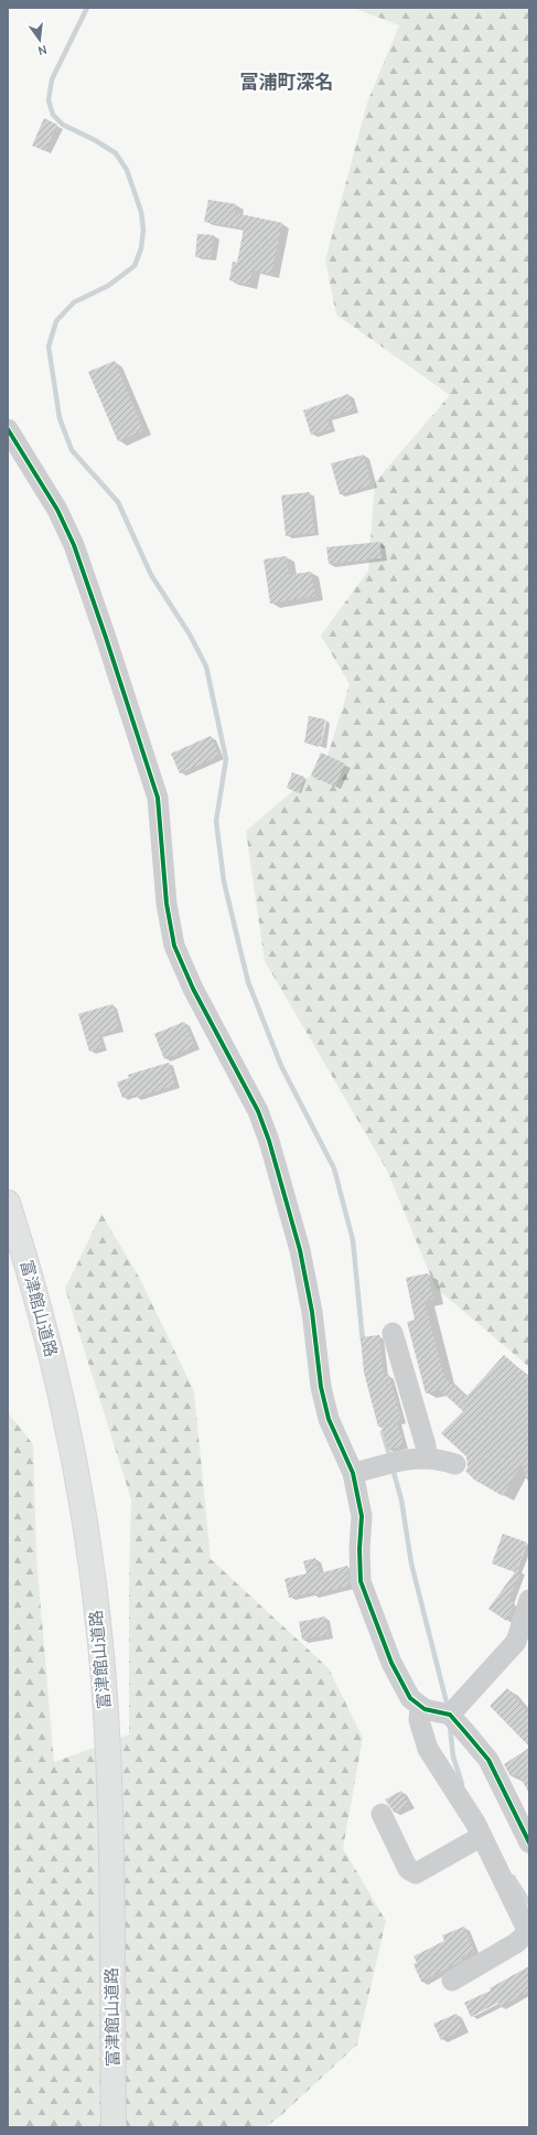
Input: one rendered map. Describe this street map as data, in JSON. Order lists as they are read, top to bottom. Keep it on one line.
{"streets":{"highway":["富津館山道路"]},"districts":["富浦町深名"],"north":"bottom"}
